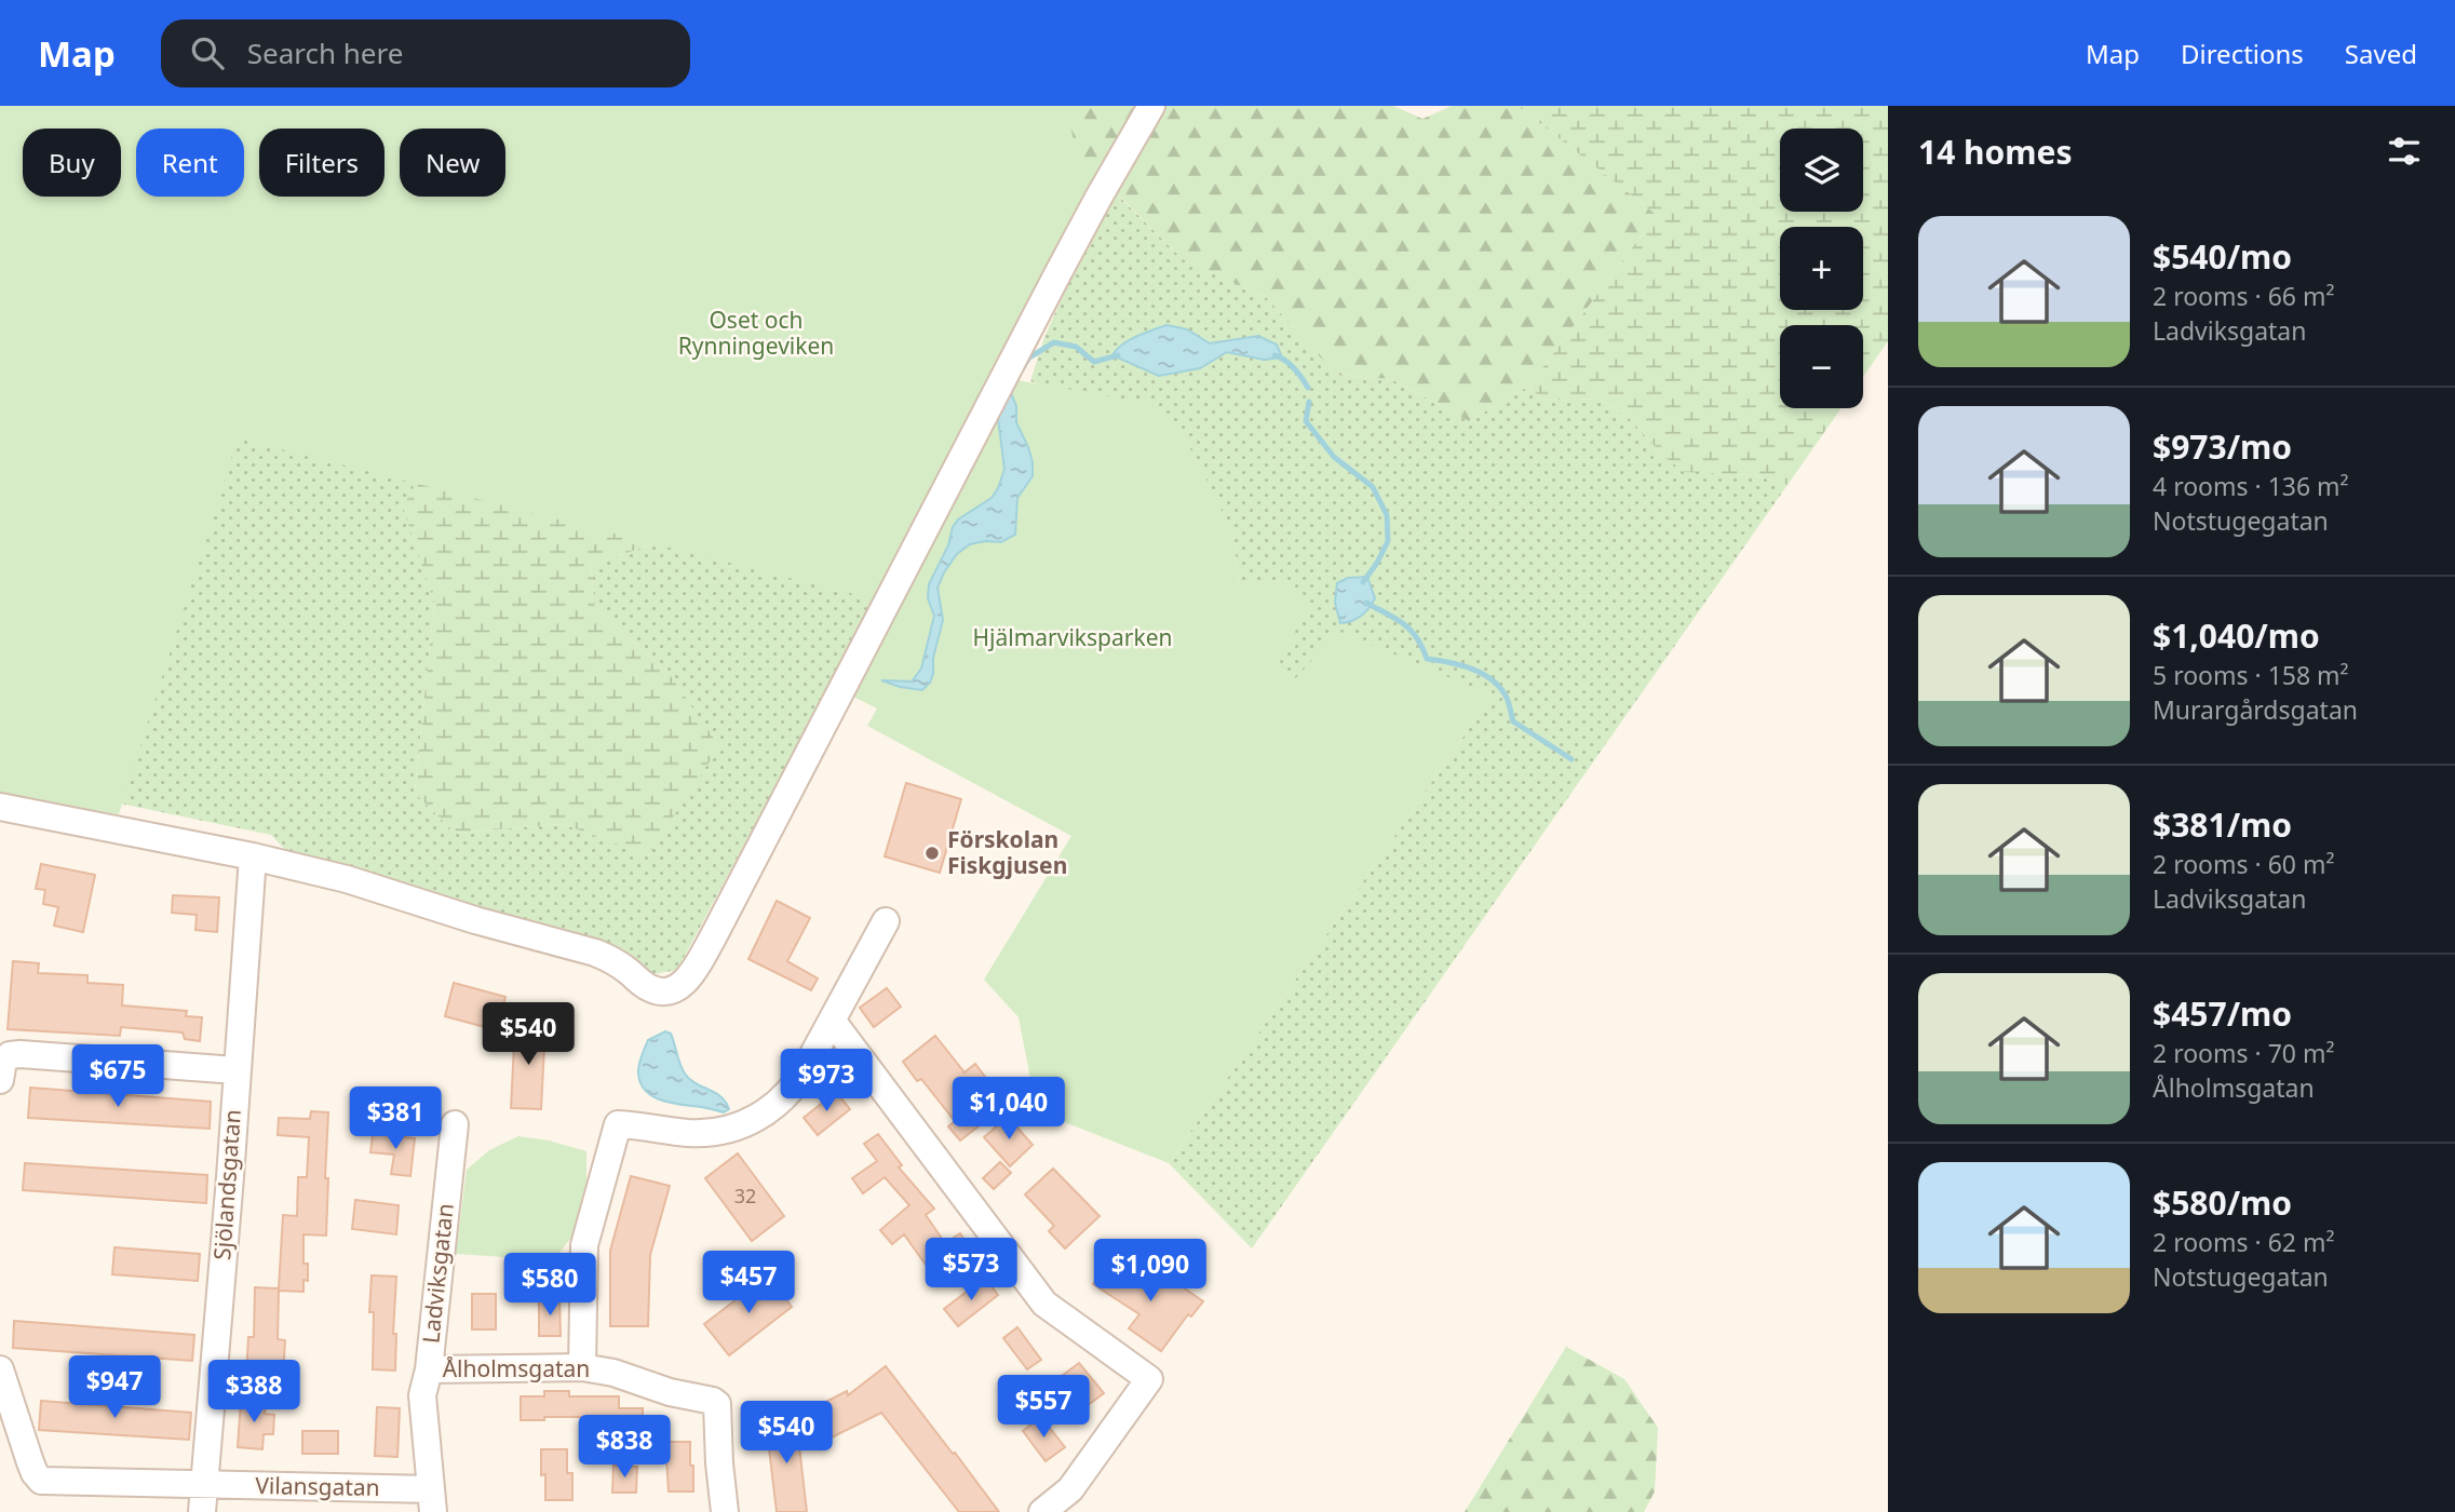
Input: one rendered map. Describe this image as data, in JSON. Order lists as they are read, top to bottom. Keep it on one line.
{"streets":{"street":["Sjölandsgatan","Ladviksgatan","Ålholmsgatan","Vilansgatan"]},"crossings":[["Sjölandsgatan","Vilansgatan"],["Ladviksgatan","Ålholmsgatan"],["Ladviksgatan","Vilansgatan"]],"parks":["Oset och Rynningeviken","Hjälmarviksparken"],"places":["Förskolan Fiskgjusen"],"house_numbers":["32"],"page":{"header":"Map","search":"Search here","nav":["Map","Directions","Saved"],"heading":"14 homes","map_buttons":["+","−"],"chip":["Buy","Rent","Filters","New"],"list":[{"name":"$540/mo","note":"2 rooms · 66 m² · Ladviksgatan"},{"name":"$973/mo","note":"4 rooms · 136 m² · Notstugegatan"},{"name":"$1,040/mo","note":"5 rooms · 158 m² · Murargårdsgatan"},{"name":"$381/mo","note":"2 rooms · 60 m² · Ladviksgatan"},{"name":"$457/mo","note":"2 rooms · 70 m² · Ålholmsgatan"},{"name":"$580/mo","note":"2 rooms · 62 m² · Notstugegatan"}],"price":["$540","$675","$973","$1,040","$381","$573","$1,090","$457","$580","$947","$388","$557","$540","$838"]}}
